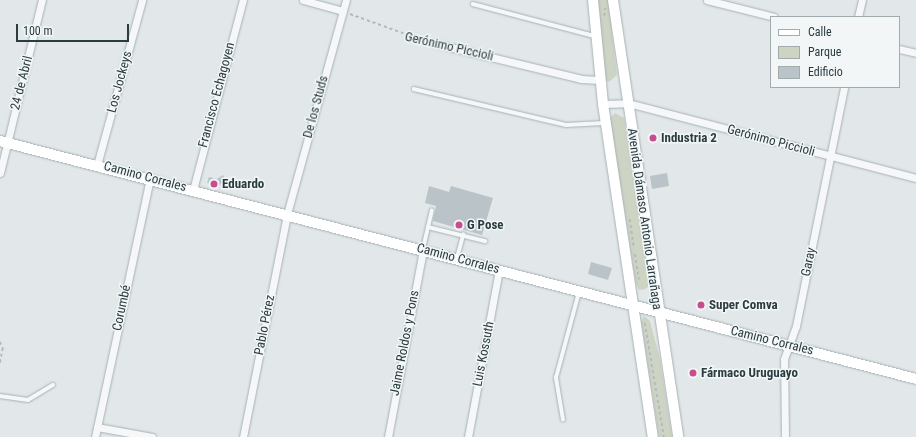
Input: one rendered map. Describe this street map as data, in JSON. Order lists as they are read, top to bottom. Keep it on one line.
{"streets":{"street":["Gerónimo Piccioli","Los Jockeys","24 de Abril","Francisco Echagoyen","De los Studs","Camino Corrales","Avenida Dámaso Antonio Larrañaga","Garay","Corumbé","Pablo Pérez","Jaime Roldos y Pons","Luis Kossuth"]},"crossings":[["Gerónimo Piccioli","De los Studs"],["Gerónimo Piccioli","Avenida Dámaso Antonio Larrañaga"],["Gerónimo Piccioli","Garay"],["Los Jockeys","Camino Corrales"],["24 de Abril","Camino Corrales"],["Francisco Echagoyen","Camino Corrales"],["De los Studs","Camino Corrales"],["De los Studs","Pablo Pérez"],["Camino Corrales","Avenida Dámaso Antonio Larrañaga"],["Camino Corrales","Garay"],["Camino Corrales","Corumbé"],["Camino Corrales","Pablo Pérez"],["Camino Corrales","Jaime Roldos y Pons"],["Camino Corrales","Luis Kossuth"]],"places":["Industria 2","Eduardo","G Pose","Super Comva","Fármaco Uruguayo"],"legend":["Calle","Parque","Edificio"],"scale_bar":"100 m"}
